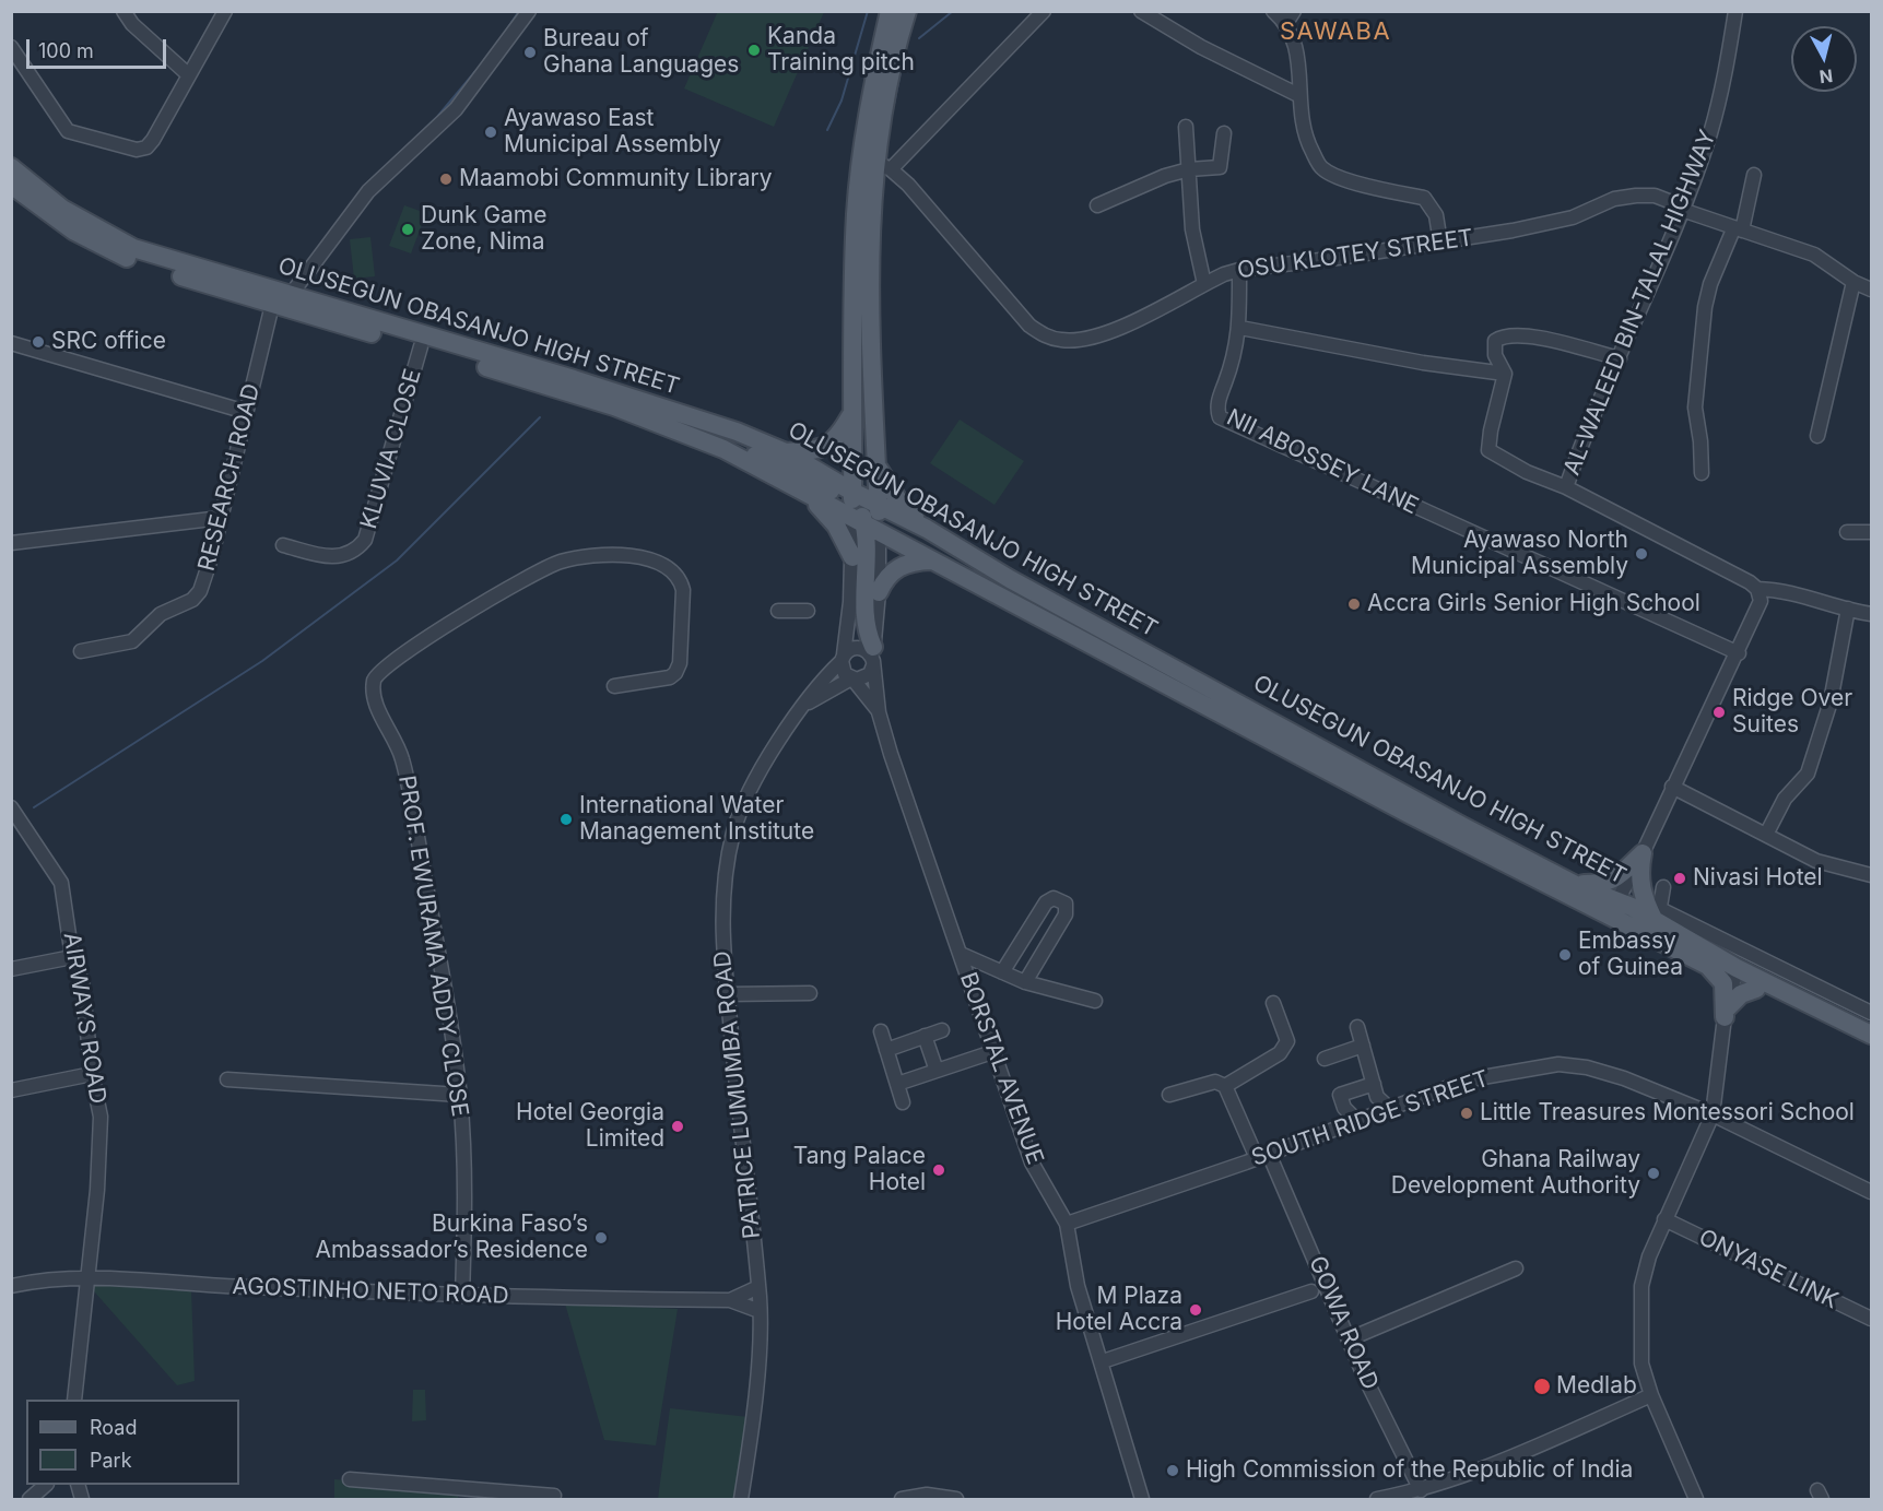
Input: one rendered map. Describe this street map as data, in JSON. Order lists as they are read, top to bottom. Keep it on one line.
{"streets":{"main road":["OLUSEGUN OBASANJO HIGH STREET"],"street":["OSU KLOTEY STREET","AL-WALEED BIN-TALAL HIGHWAY","KLUVIA CLOSE","NII ABOSSEY LANE","RESEARCH ROAD","PROF. EWURAMA ADDY CLOSE","AIRWAYS ROAD","BORSTAL AVENUE","PATRICE LUMUMBA ROAD","SOUTH RIDGE STREET","ONYASE LINK","AGOSTINHO NETO ROAD","GOWA ROAD"]},"crossings":[["OSU KLOTEY STREET","AL-WALEED BIN-TALAL HIGHWAY"],["OSU KLOTEY STREET","NII ABOSSEY LANE"],["OLUSEGUN OBASANJO HIGH STREET","KLUVIA CLOSE"],["OLUSEGUN OBASANJO HIGH STREET","RESEARCH ROAD"],["PROF. EWURAMA ADDY CLOSE","AGOSTINHO NETO ROAD"],["AIRWAYS ROAD","AGOSTINHO NETO ROAD"],["BORSTAL AVENUE","PATRICE LUMUMBA ROAD"],["BORSTAL AVENUE","SOUTH RIDGE STREET"],["PATRICE LUMUMBA ROAD","AGOSTINHO NETO ROAD"],["SOUTH RIDGE STREET","GOWA ROAD"]],"districts":["SAWABA"],"places":["Kanda Training pitch","Bureau of Ghana Languages","Ayawaso East Municipal Assembly","Maamobi Community Library","Dunk Game Zone, Nima","SRC office","Ayawaso North Municipal Assembly","Accra Girls Senior High School","Ridge Over Suites","International Water Management Institute","Nivasi Hotel","Embassy of Guinea","Little Treasures Montessori School","Hotel Georgia Limited","Tang Palace Hotel","Ghana Railway Development Authority","Burkina Faso’s Ambassador’s Residence","M Plaza Hotel Accra","Medlab","High Commission of the Republic of India"],"legend":["Road","Park"],"scale_bar":"100 m","north":"bottom"}
